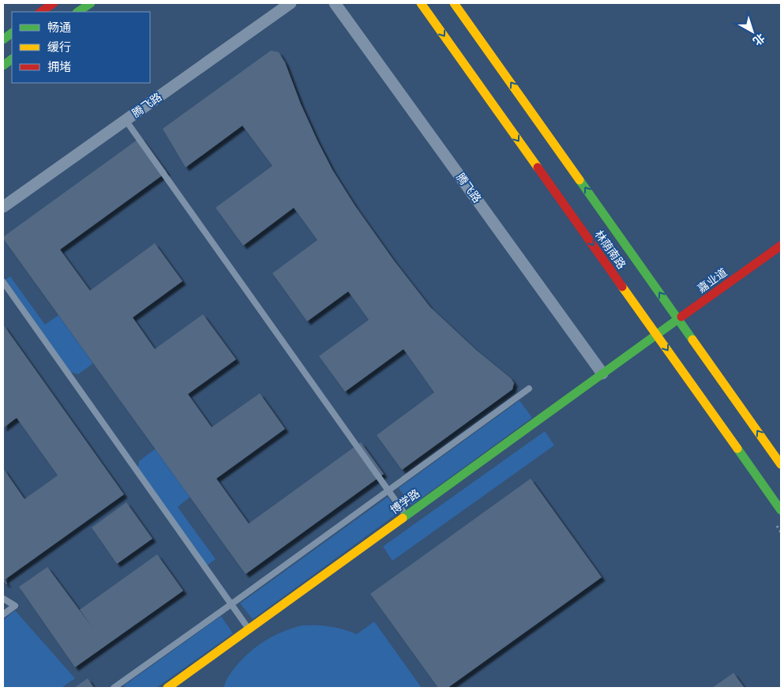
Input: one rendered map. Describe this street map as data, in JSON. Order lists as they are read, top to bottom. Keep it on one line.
{"streets":{"main road":["林荫南路","嘉业道","博学路"],"street":["腾飞路"]},"crossings":[["腾飞路","博学路"],["林荫南路","嘉业道"],["林荫南路","博学路"],["嘉业道","博学路"]],"legend":["畅通","缓行","拥堵"],"north":"bottom right"}
